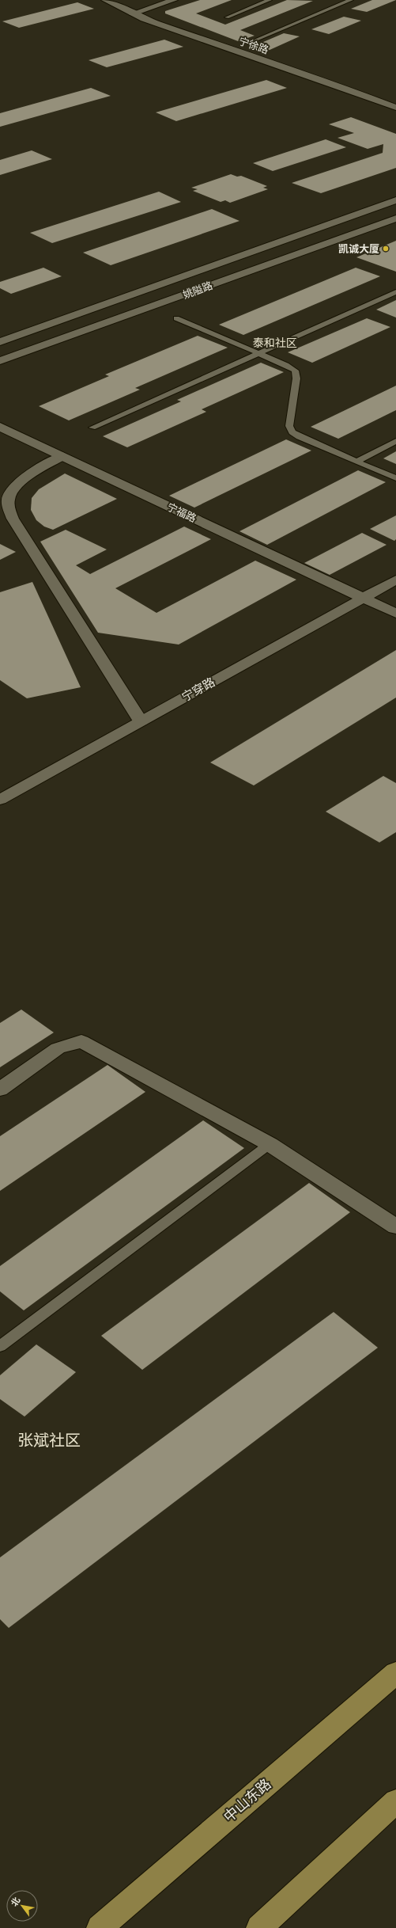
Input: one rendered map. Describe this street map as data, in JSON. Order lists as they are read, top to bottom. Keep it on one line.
{"streets":{"main road":["中山东路"],"street":["宁徐路","姚隘路","宁福路","宁穿路"]},"crossings":[["宁福路","宁穿路"]],"districts":["泰和社区","张斌社区"],"places":["凯诚大厦"],"north":"top left"}
